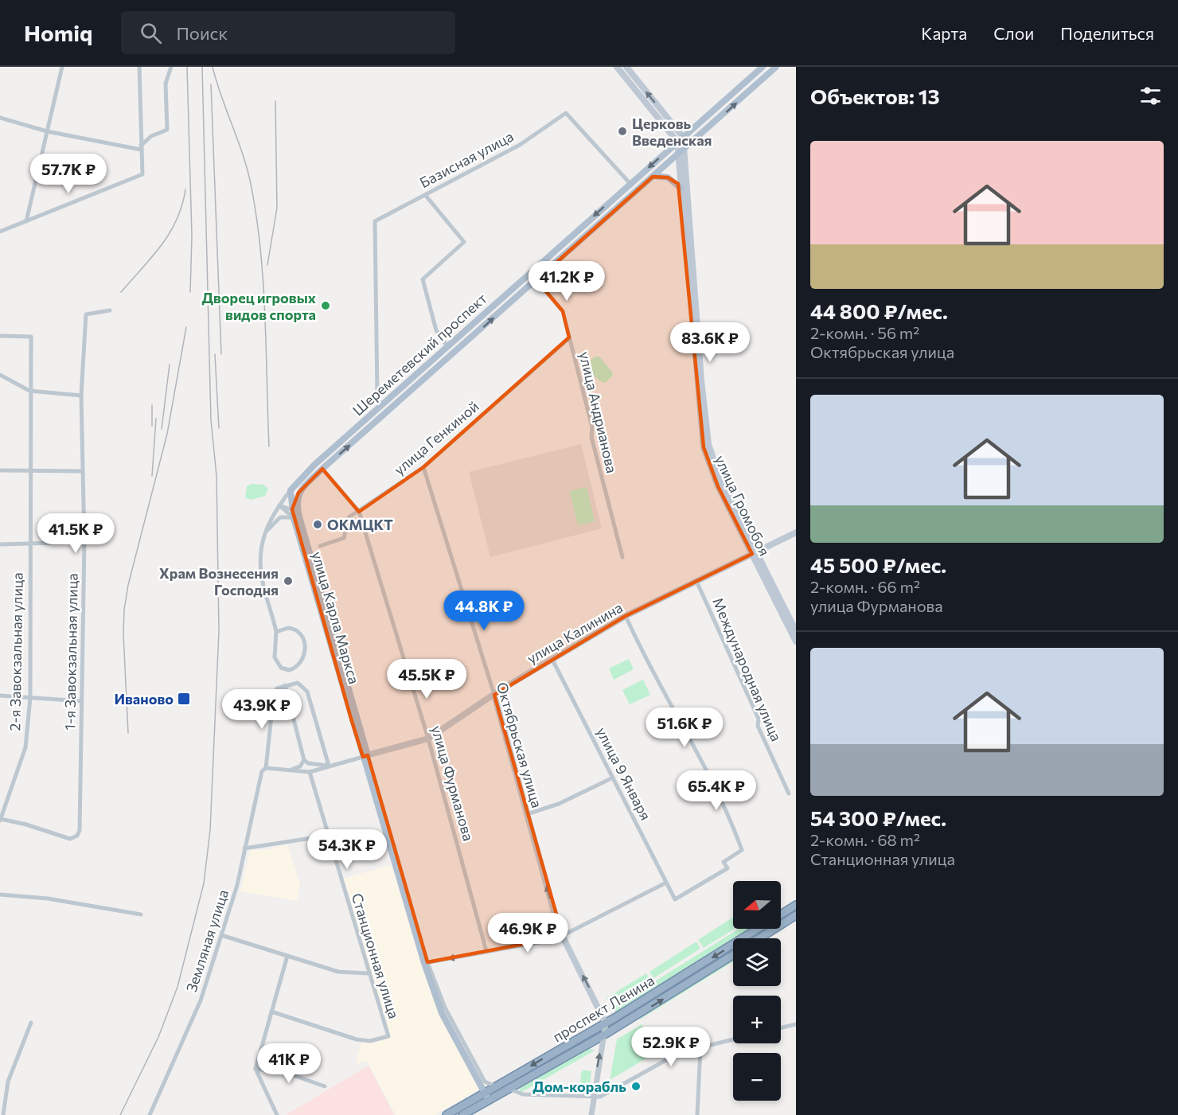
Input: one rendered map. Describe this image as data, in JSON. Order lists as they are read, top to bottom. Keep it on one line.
{"streets":{"highway":["проспект Ленина"],"main road":["Шереметевский проспект","улица Громобоя","улица Карла Маркса","улица Калинина","Октябрьская улица"],"street":["Базисная улица","улица Андрианова","улица Генкиной","2-я Завокзальная улица","1-я Завокзальная улица","Международная улица","улица 9 Января","улица Фурманова","Земляная улица","Станционная улица"]},"crossings":[["Базисная улица","Шереметевский проспект"],["Шереметевский проспект","улица Андрианова"],["Шереметевский проспект","улица Громобоя"],["Шереметевский проспект","улица Карла Маркса"],["Шереметевский проспект","улица Фурманова"],["улица Андрианова","улица Генкиной"],["улица Генкиной","Октябрьская улица"],["улица Генкиной","улица Фурманова"],["улица Громобоя","улица Калинина"],["улица Карла Маркса","улица Калинина"],["улица Карла Маркса","проспект Ленина"],["улица Калинина","Международная улица"],["улица Калинина","Октябрьская улица"],["улица Калинина","улица 9 Января"],["улица Калинина","улица Фурманова"],["2-я Завокзальная улица","1-я Завокзальная улица"],["Октябрьская улица","проспект Ленина"]],"one_way":["Октябрьская улица"],"places":{"other":["Церковь Введенская","Дворец игровых видов спорта","ОКМЦКТ","Храм Вознесения Господня","Дом-корабль"],"transit":["Иваново"]},"north":"left","page":{"header":"Homiq","search":"Поиск","nav":["Карта","Слои","Поделиться"],"heading":"Объектов: 13","list":[{"name":"44 800 ₽/мес.","note":"2-комн. · 56 m² · Октябрьская улица"},{"name":"45 500 ₽/мес.","note":"2-комн. · 66 m² · улица Фурманова"},{"name":"54 300 ₽/мес.","note":"2-комн. · 68 m² · Станционная улица"}],"price":["57.7K ₽","41.2K ₽","83.6K ₽","41.5K ₽","44.8K ₽","45.5K ₽","43.9K ₽","51.6K ₽","65.4K ₽","54.3K ₽","46.9K ₽","52.9K ₽","41K ₽"],"map_buttons":["+","−"]}}
